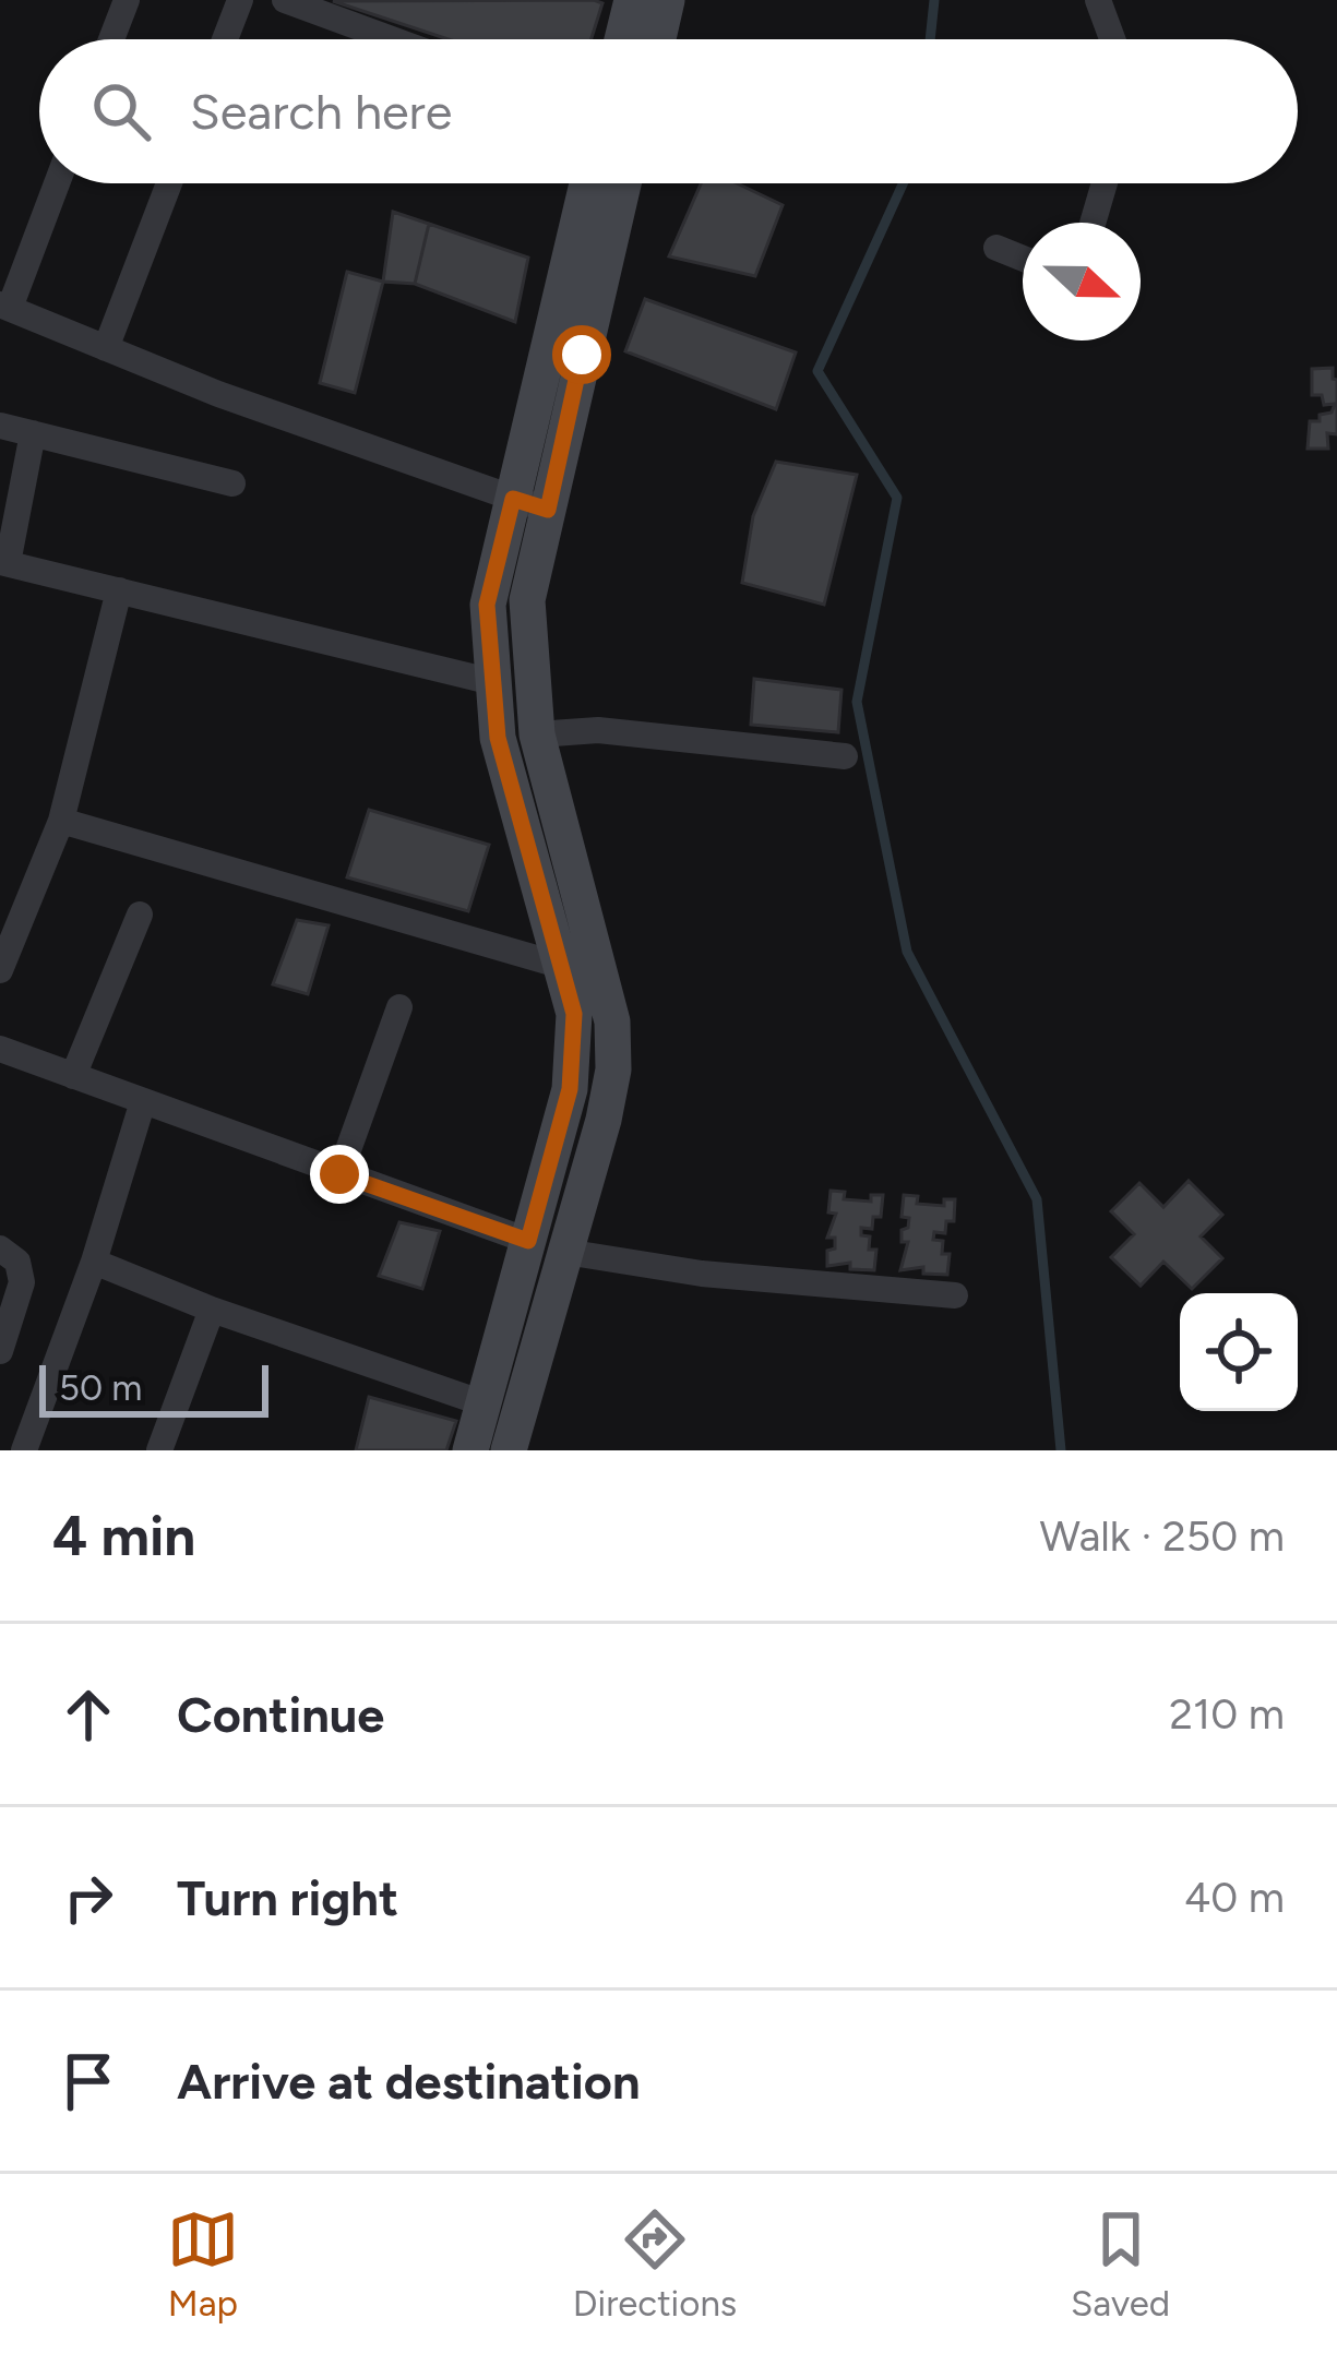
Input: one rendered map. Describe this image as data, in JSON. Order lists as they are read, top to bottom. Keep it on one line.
{"scale_bar":"50 m","north":"right","page":{"search":"Search here","scale":"50 m","heading":["4 min","Walk · 250 m"],"list":[["Continue","210 m"],["Turn right","40 m"],"Arrive at destination"],"nav":["Map","Directions","Saved"]}}
